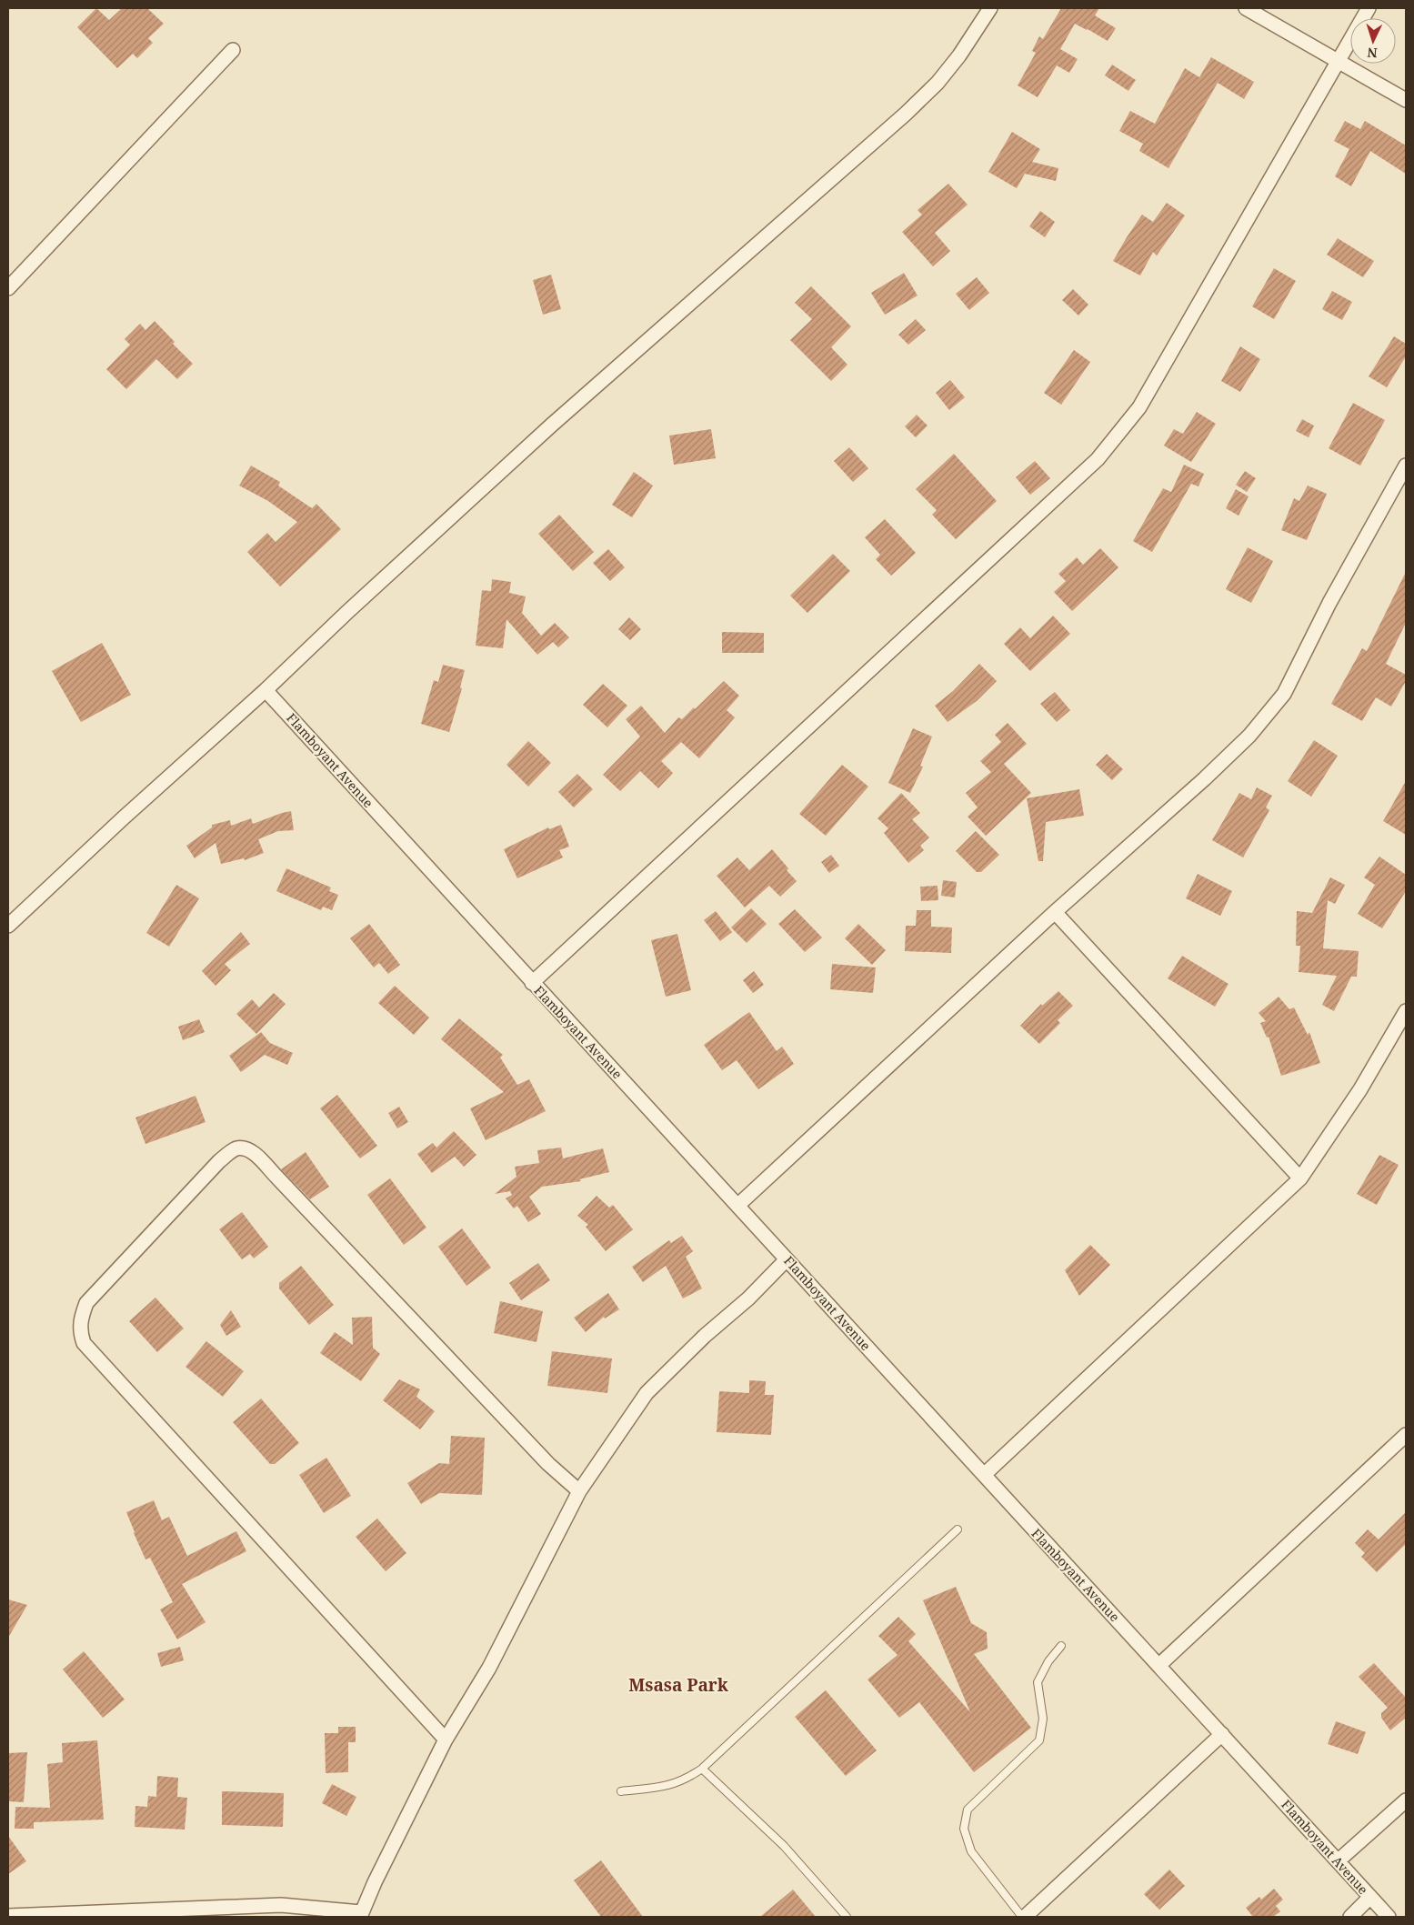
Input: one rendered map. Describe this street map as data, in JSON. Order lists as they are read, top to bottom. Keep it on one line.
{"streets":{"street":["Flamboyant Avenue"]},"districts":["Msasa Park"],"north":"bottom"}
